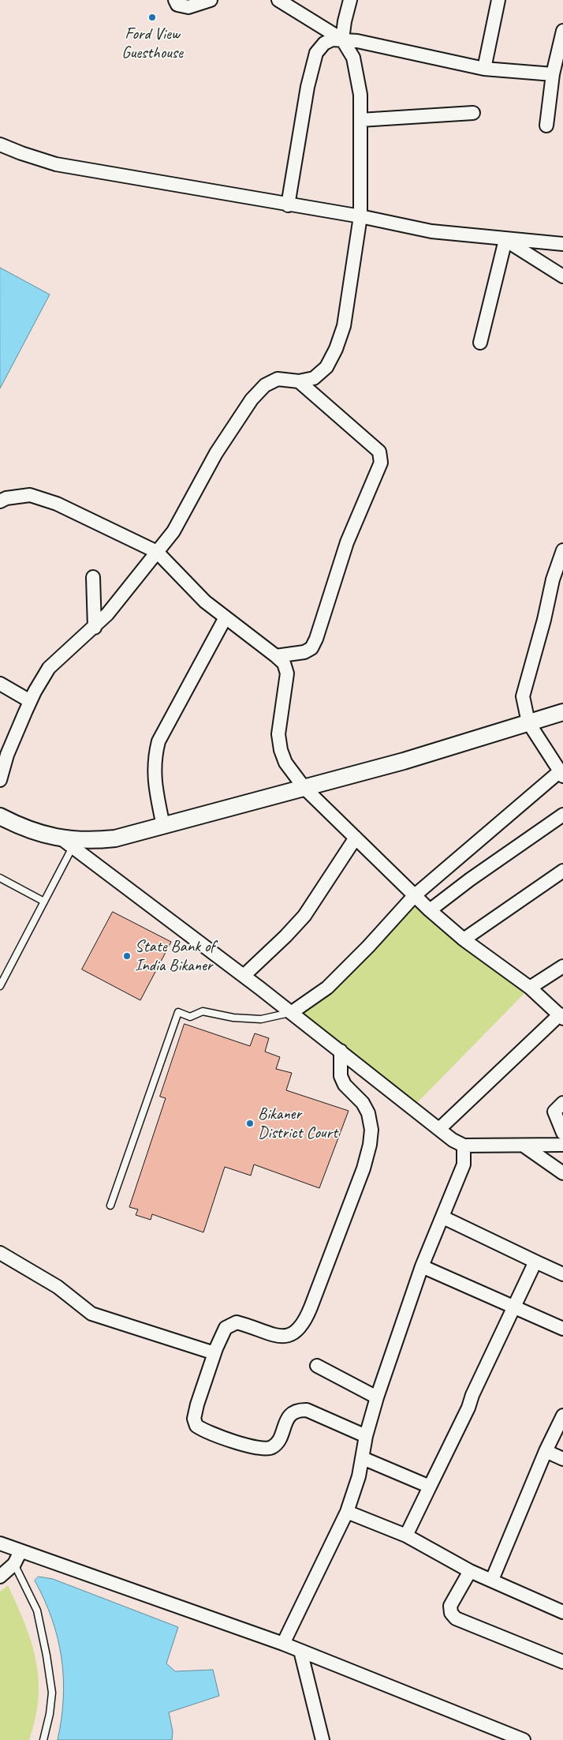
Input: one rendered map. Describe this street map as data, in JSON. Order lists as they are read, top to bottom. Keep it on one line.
{"places":["Ford View Guesthouse","State Bank of India Bikaner","Bikaner District Court"]}
